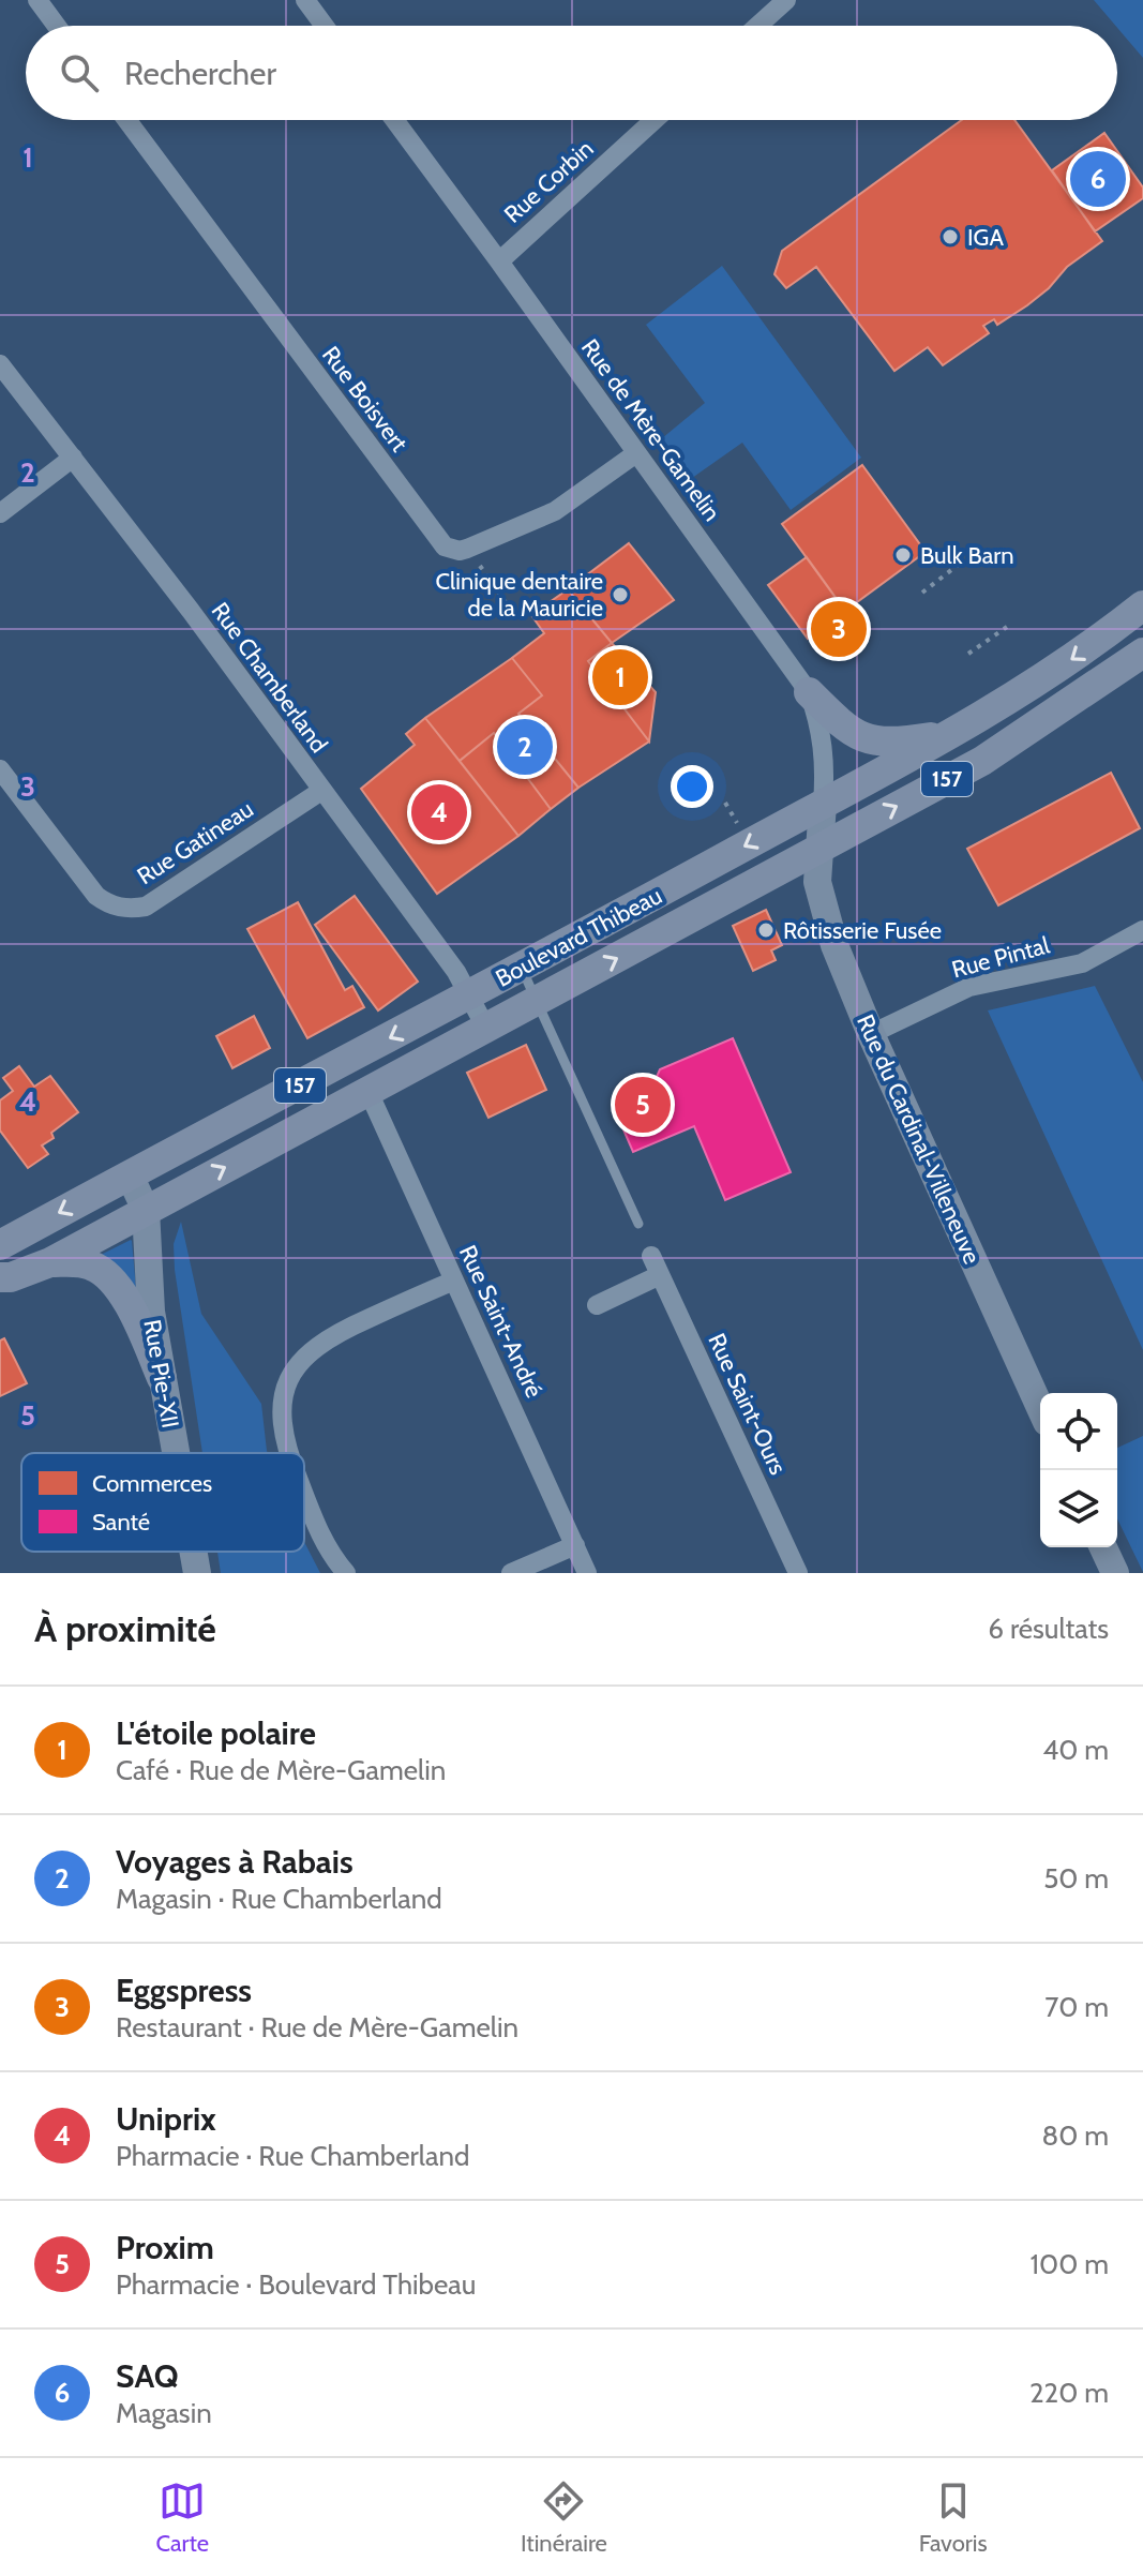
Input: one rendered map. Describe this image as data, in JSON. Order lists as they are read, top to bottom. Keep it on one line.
{"streets":{"main road":["157","Boulevard Thibeau"],"street":["Rue Corbin","Rue Boisvert","Rue de Mère-Gamelin","Rue Chamberland","Rue Gatineau","Rue Pintal","Rue du Cardinal-Villeneuve","Rue Saint-André","Rue Pie-XII","Rue Saint-Ours"]},"crossings":[["Rue Corbin","Rue de Mère-Gamelin"],["Rue de Mère-Gamelin","Boulevard Thibeau"],["Rue de Mère-Gamelin","Rue du Cardinal-Villeneuve"],["Rue Chamberland","Rue Gatineau"],["Rue Chamberland","Boulevard Thibeau"],["Boulevard Thibeau","Rue du Cardinal-Villeneuve"],["Boulevard Thibeau","Rue Saint-André"],["Boulevard Thibeau","Rue Pie-XII"],["Rue Pintal","Rue du Cardinal-Villeneuve"]],"places":["IGA","Bulk Barn","Clinique dentaire de la Mauricie","Rôtisserie Fusée"],"legend":["Commerces","Santé"],"page":{"search":"Rechercher","pins":["6","3","1","2","4","5"],"heading":["À proximité","6 résultats"],"list":[{"mark":"1","name":"L'étoile polaire","note":"Café · Rue de Mère-Gamelin","value":"40 m"},{"mark":"2","name":"Voyages à Rabais","note":"Magasin · Rue Chamberland","value":"50 m"},{"mark":"3","name":"Eggspress","note":"Restaurant · Rue de Mère-Gamelin","value":"70 m"},{"mark":"4","name":"Uniprix","note":"Pharmacie · Rue Chamberland","value":"80 m"},{"mark":"5","name":"Proxim","note":"Pharmacie · Boulevard Thibeau","value":"100 m"},{"mark":"6","name":"SAQ","note":"Magasin","value":"220 m"}],"nav":["Carte","Itinéraire","Favoris"]},"grid":{"rows":["1","2","3","4","5"]}}
